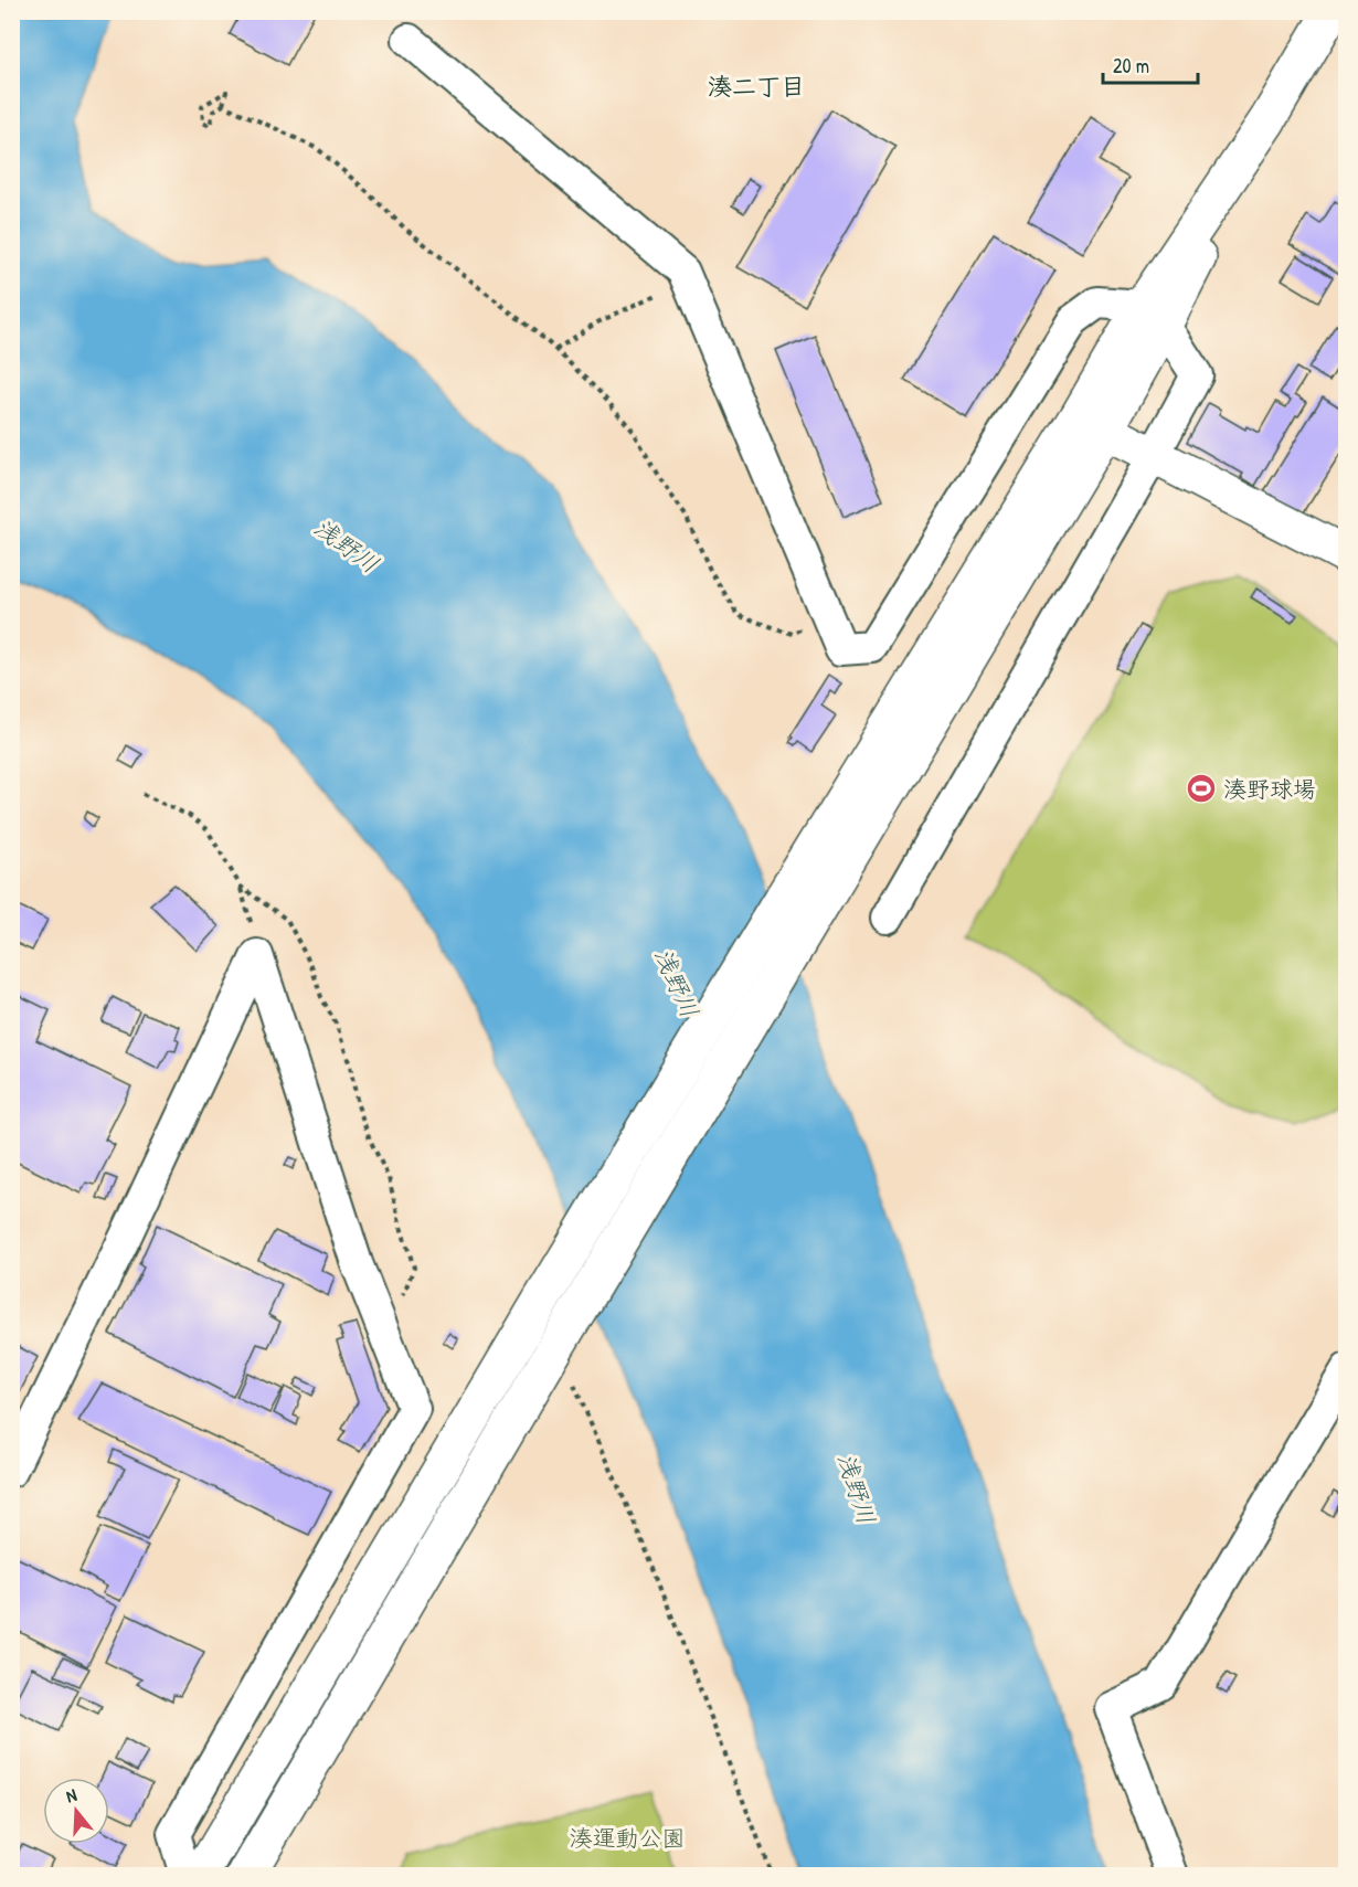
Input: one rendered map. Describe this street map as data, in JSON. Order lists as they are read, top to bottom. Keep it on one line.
{"districts":["湊二丁目"],"water":["浅野川"],"parks":["湊運動公園"],"places":{"sports":["湊野球場"]},"scale_bar":"20 m","north":"top"}
